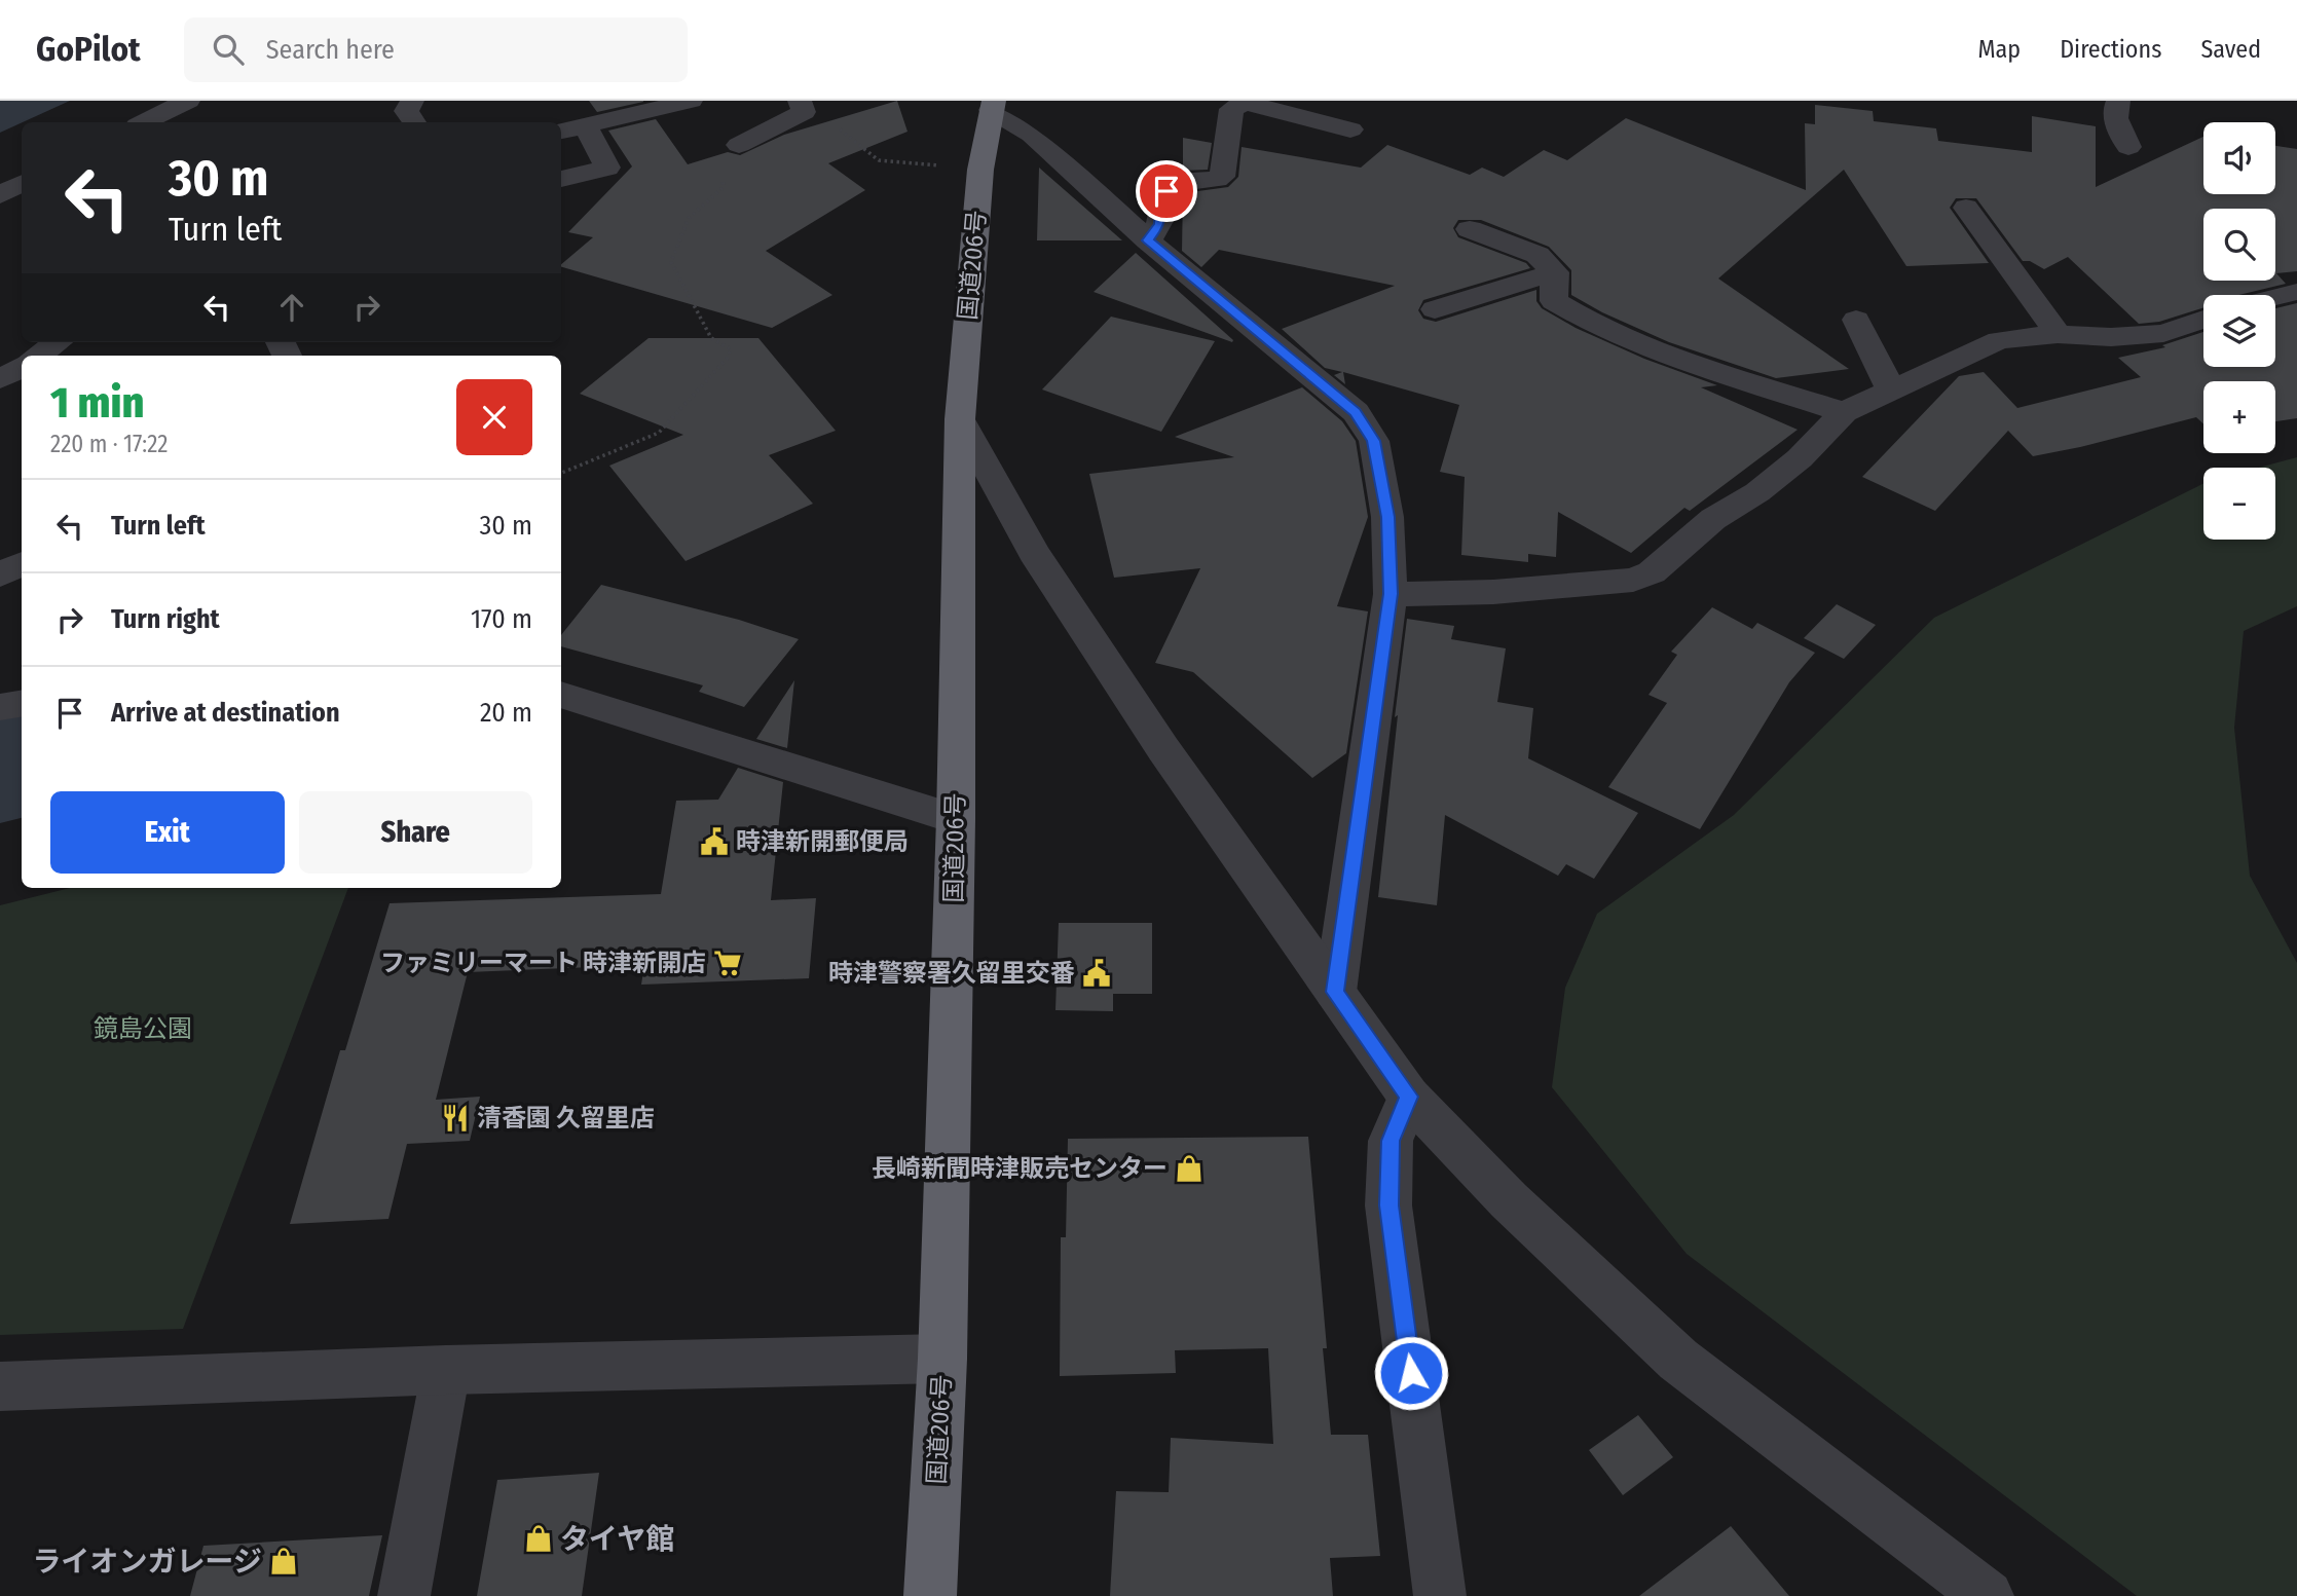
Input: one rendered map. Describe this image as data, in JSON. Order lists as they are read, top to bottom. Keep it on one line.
{"streets":{"highway":["国道206号"]},"parks":["鏡島公園"],"places":{"public building":["時津新開郵便局","時津警察署久留里交番"],"supermarket":["ファミリーマート 時津新開店"],"restaurant":["清香園 久留里店"],"shop":["長崎新聞時津販売センター","タイヤ館","ライオンガレージ"]},"page":{"header":"GoPilot","search":"Search here","nav":["Map","Directions","Saved"],"map_buttons":["+","−"],"turn":["30 m","Turn left"],"heading":["1 min","220 m · 17:22"],"list":[{"name":"Turn left","value":"30 m"},{"name":"Turn right","value":"170 m"},{"name":"Arrive at destination","value":"20 m"}],"buttons":["Exit","Share"]}}
